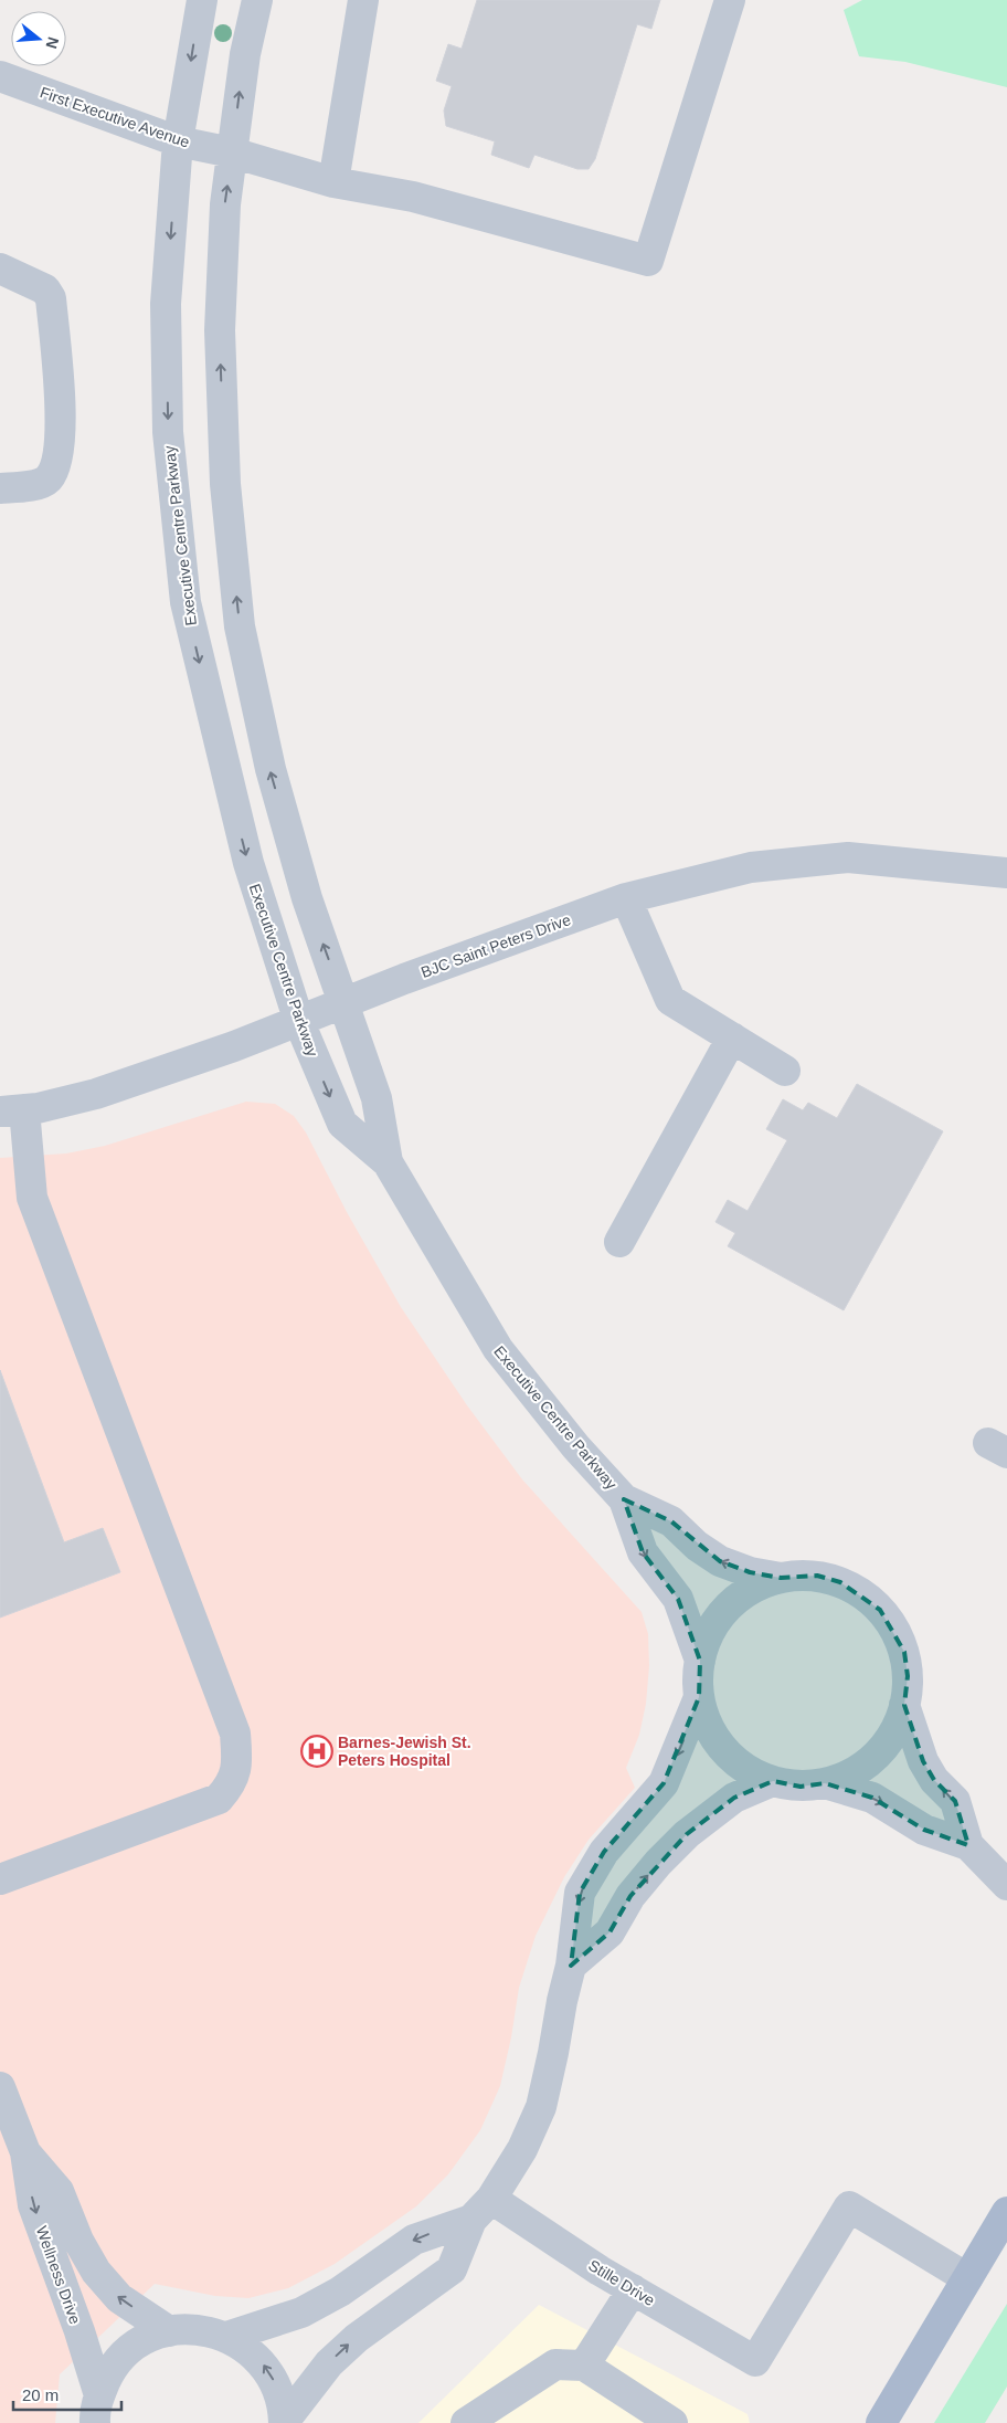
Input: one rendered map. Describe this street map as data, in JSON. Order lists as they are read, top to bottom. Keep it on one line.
{"streets":{"street":["First Executive Avenue","Executive Centre Parkway","BJC Saint Peters Drive","Wellness Drive","Stille Drive"]},"crossings":[["First Executive Avenue","Executive Centre Parkway"],["Executive Centre Parkway","BJC Saint Peters Drive"]],"places":{"hospital":["Barnes-Jewish St. Peters Hospital"]},"scale_bar":"20 m","north":"right"}
